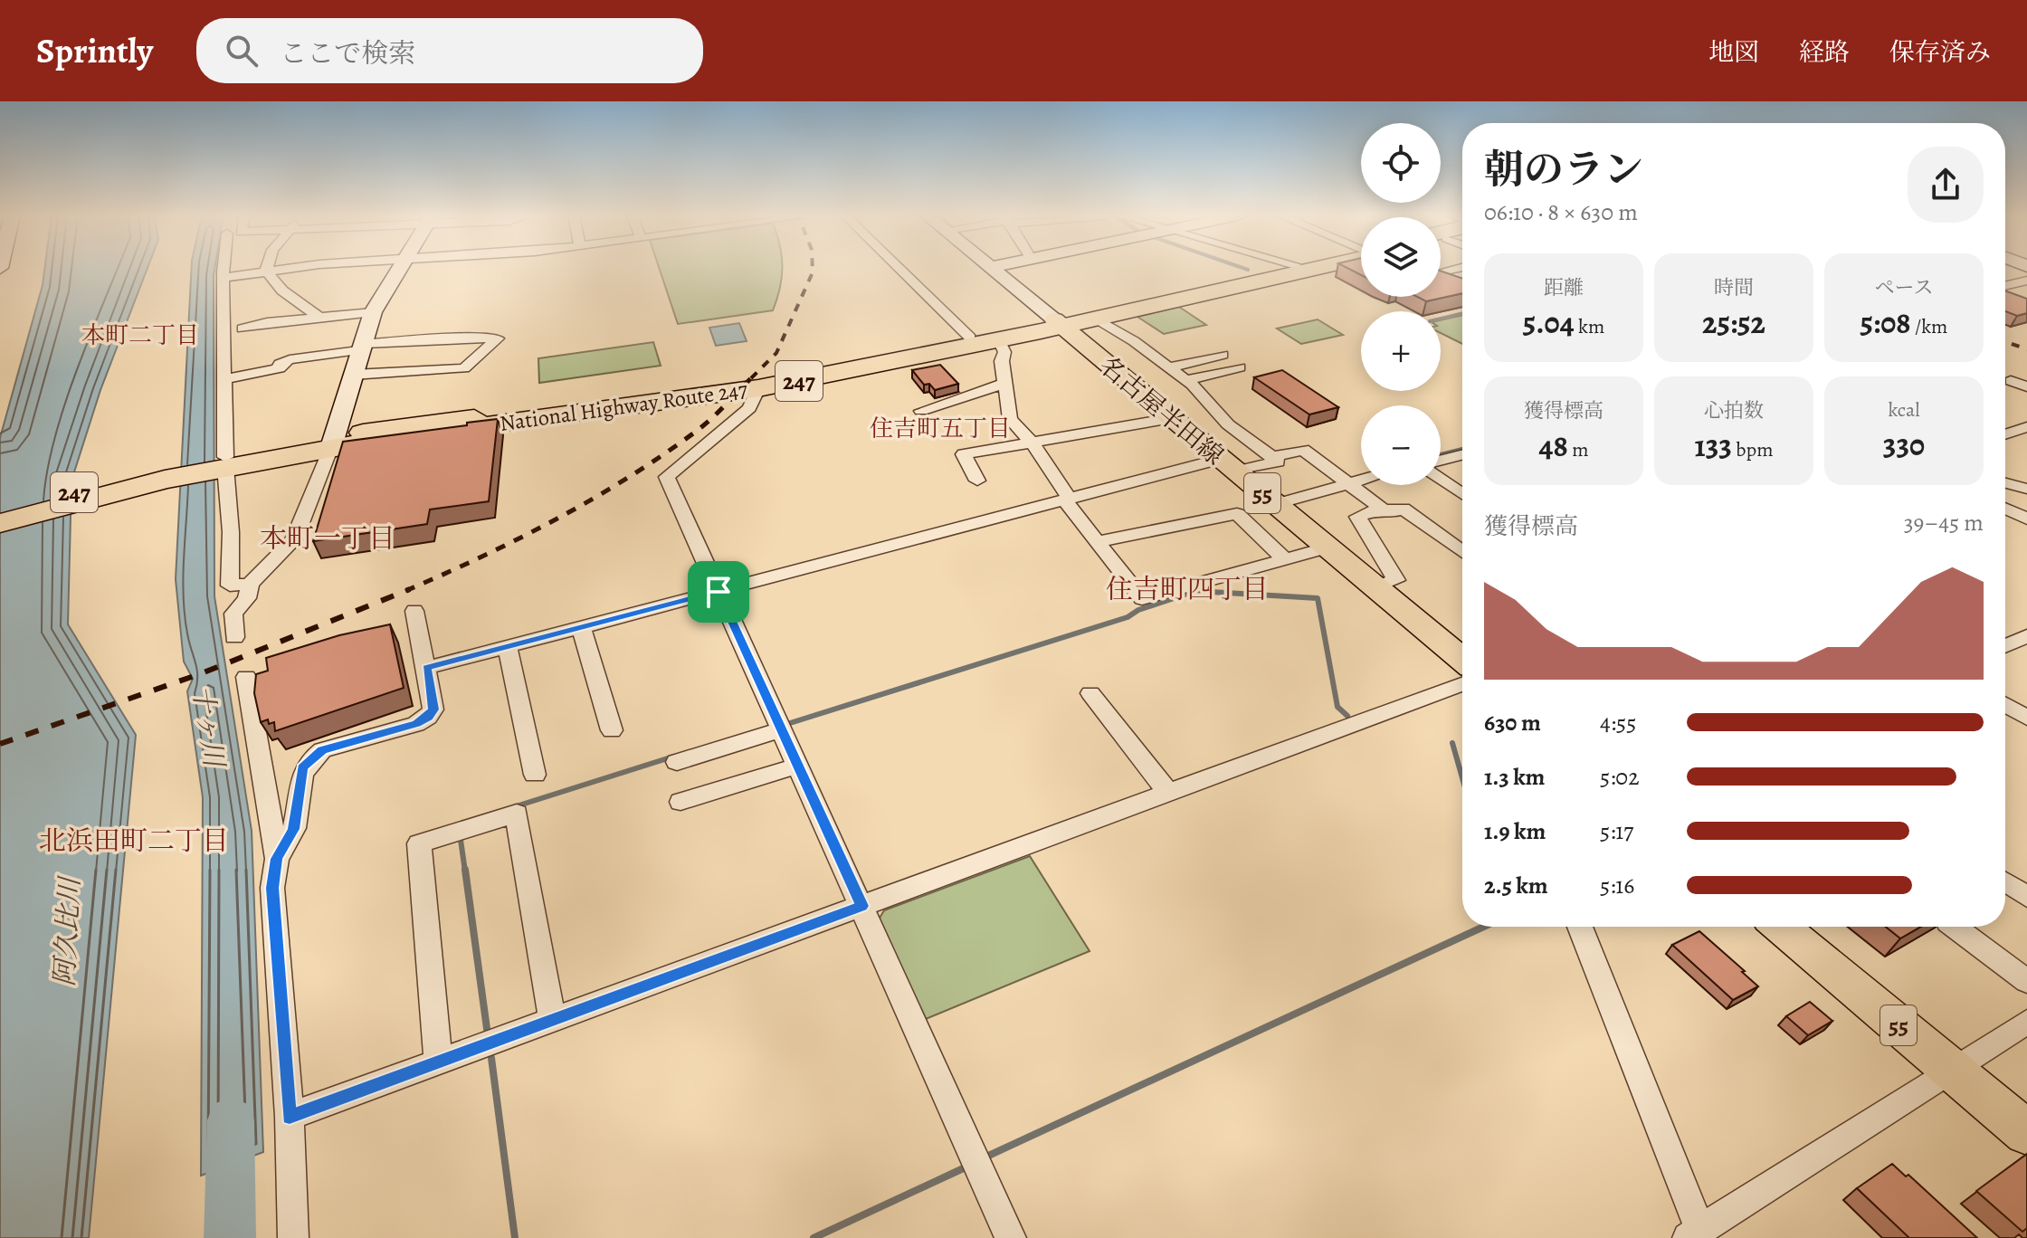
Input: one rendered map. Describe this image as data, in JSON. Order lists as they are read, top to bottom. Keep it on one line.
{"streets":{"highway":["247","National Highway Route 247"],"main road":["名古屋半田線","55"]},"crossings":[["National Highway Route 247","名古屋半田線"]],"districts":["本町二丁目","住吉町五丁目","本町一丁目","住吉町四丁目","北浜田町二丁目"],"water":["十ヶ川","阿久比川"],"page":{"header":"Sprintly","search":"ここで検索","nav":["地図","経路","保存済み"],"map_buttons":["+","−"],"heading":["朝のラン","06:10 · 8 × 630 m"],"stats":[["距離","5.04 km"],["時間","25:52"],["ペース","5:08 /km"],["獲得標高","48 m"],["心拍数","133 bpm"],["kcal","330"]],"chart":["獲得標高","39–45 m"],"list":[{"name":"630 m","note":"4:55"},{"name":"1.3 km","note":"5:02"},{"name":"1.9 km","note":"5:17"},{"name":"2.5 km","note":"5:16"}]}}
